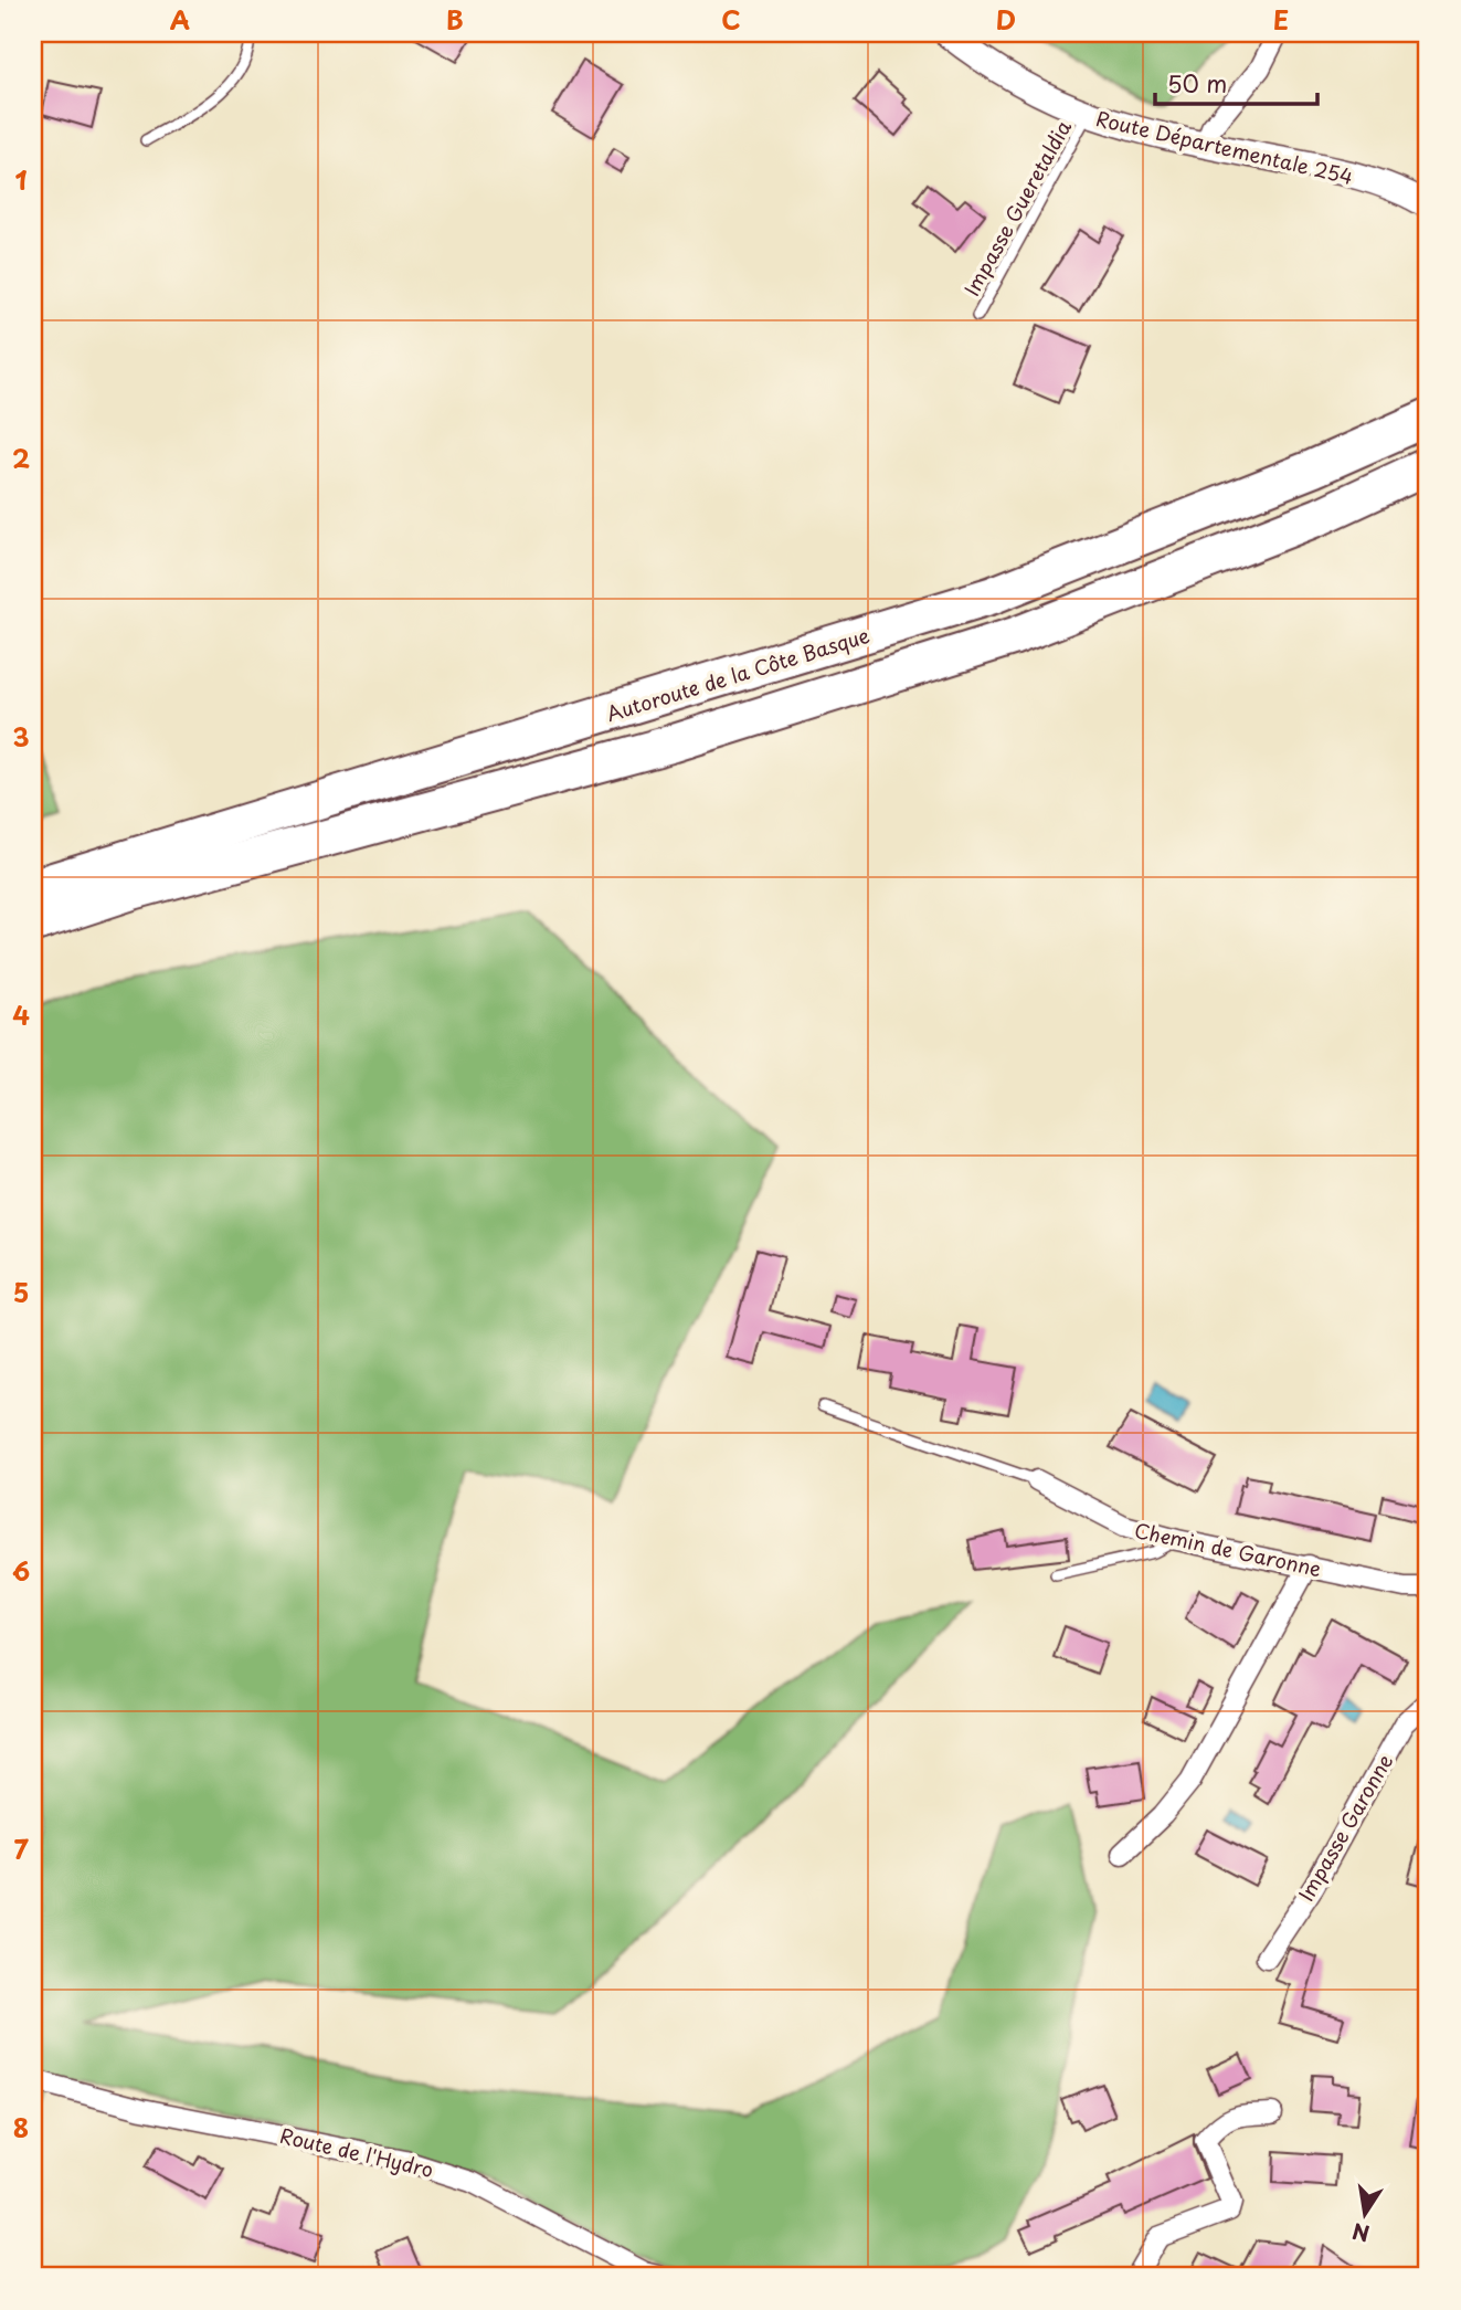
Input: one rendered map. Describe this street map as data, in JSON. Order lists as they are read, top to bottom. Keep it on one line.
{"streets":{"highway":["Autoroute de la Côte Basque"],"street":["Route Départementale 254","Chemin de Garonne","Impasse Garonne","Route de l'Hydro"],"lane":["Impasse Gueretaldia"]},"crossings":[["Route Départementale 254","Impasse Gueretaldia"]],"scale_bar":"50 m","north":"bottom","grid":{"columns":["A","B","C","D","E"],"rows":["1","2","3","4","5","6","7","8"]}}
